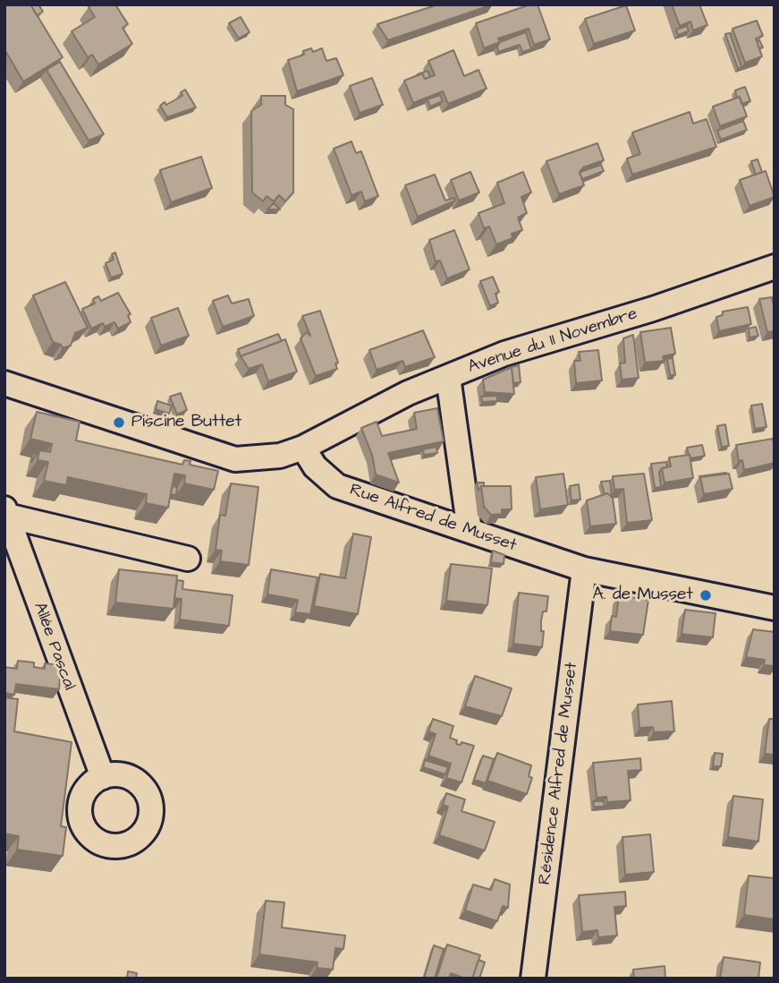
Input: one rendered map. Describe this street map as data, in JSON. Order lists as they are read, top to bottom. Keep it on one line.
{"streets":{"street":["Avenue du 11 Novembre","Rue Alfred de Musset","Allée Pascal","Résidence Alfred de Musset"]},"crossings":[["Avenue du 11 Novembre","Rue Alfred de Musset"],["Rue Alfred de Musset","Résidence Alfred de Musset"]],"places":["Piscine Buttet","A. de Musset"]}
